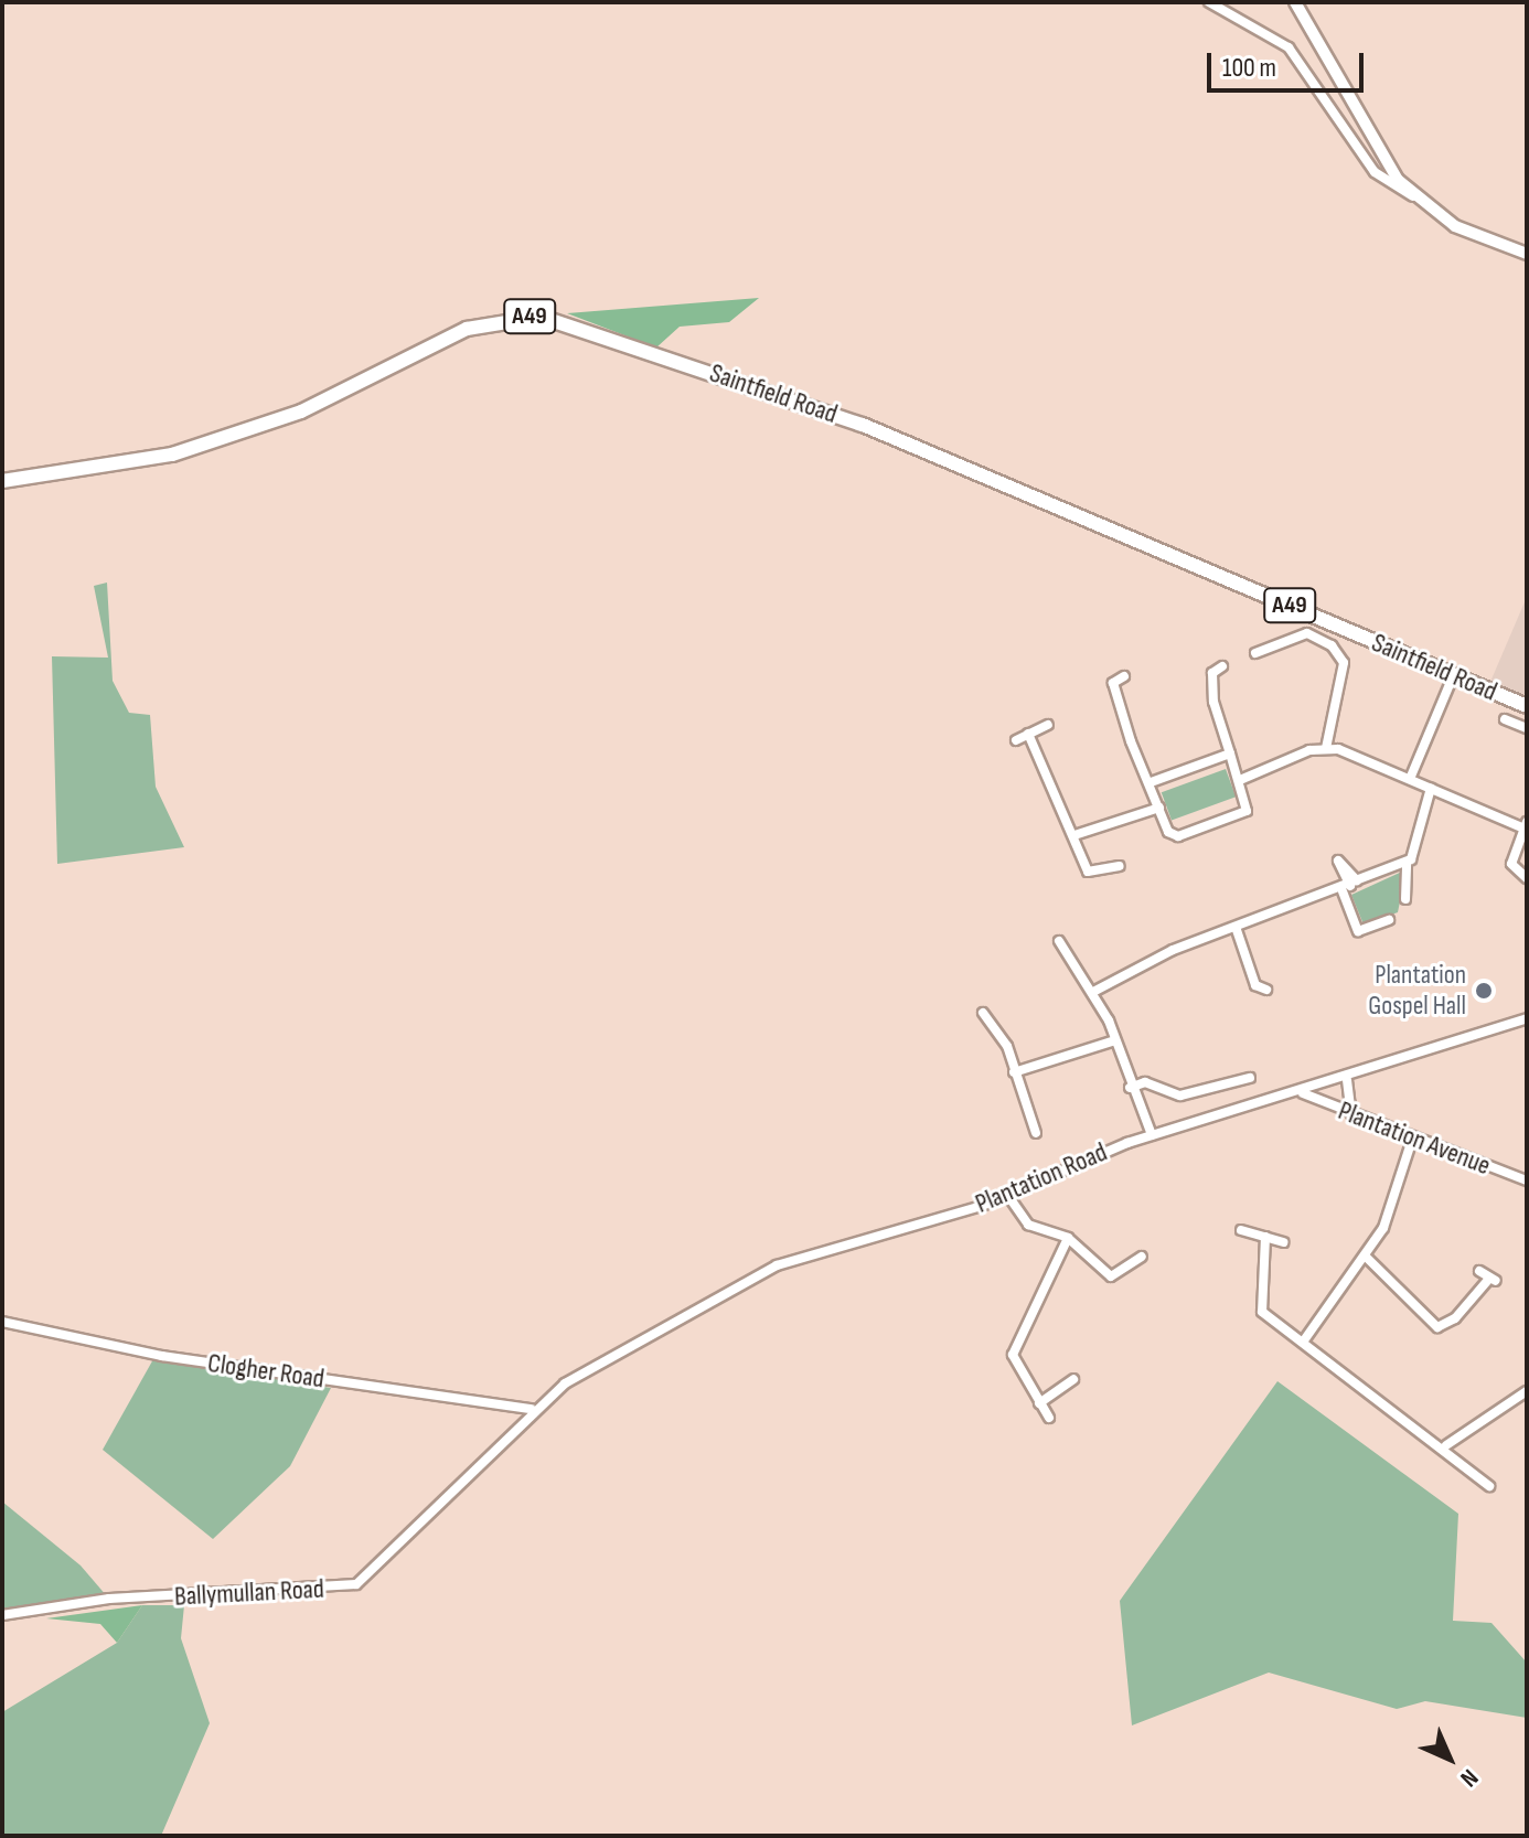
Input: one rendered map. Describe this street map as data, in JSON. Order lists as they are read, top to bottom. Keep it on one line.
{"streets":{"main road":["A49","Saintfield Road"],"street":["Plantation Avenue","Plantation Road","Clogher Road","Ballymullan Road"]},"crossings":[["Plantation Avenue","Plantation Road"],["Plantation Road","Clogher Road"],["Plantation Road","Ballymullan Road"],["Clogher Road","Ballymullan Road"]],"places":["Plantation Gospel Hall"],"scale_bar":"100 m","north":"bottom right"}
